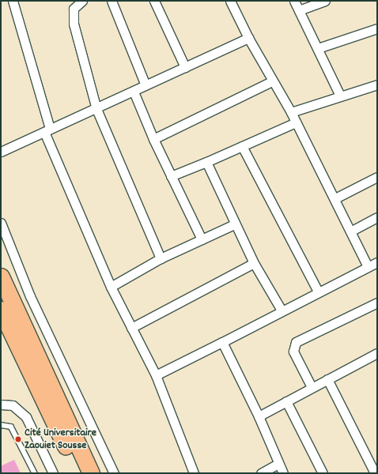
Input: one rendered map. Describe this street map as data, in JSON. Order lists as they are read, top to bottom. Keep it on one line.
{"places":["Cité Universitaire Zaouiet Sousse"]}
